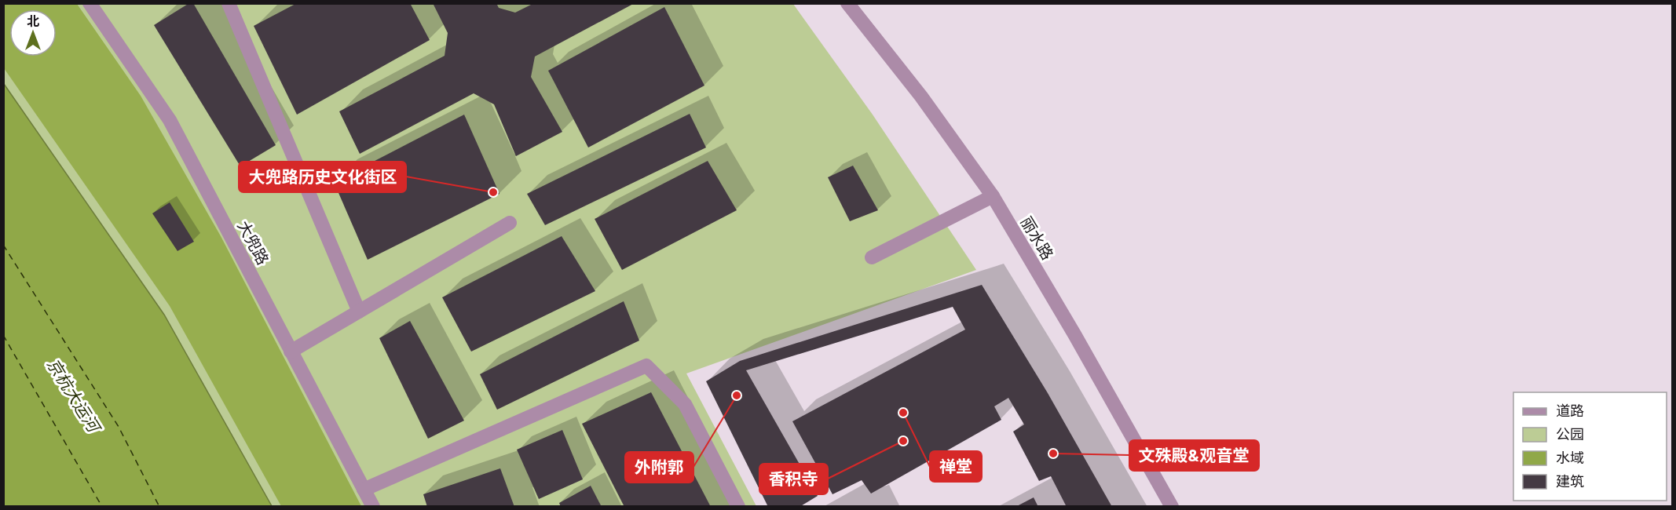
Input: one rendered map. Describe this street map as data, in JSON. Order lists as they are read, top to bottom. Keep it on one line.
{"streets":{"street":["丽水路","大兜路"]},"water":["京杭大运河"],"places":["大兜路历史文化街区","外附郭","禅堂","香积寺","文殊殿&观音堂"],"legend":["道路","公园","水域","建筑"],"north":"top"}
